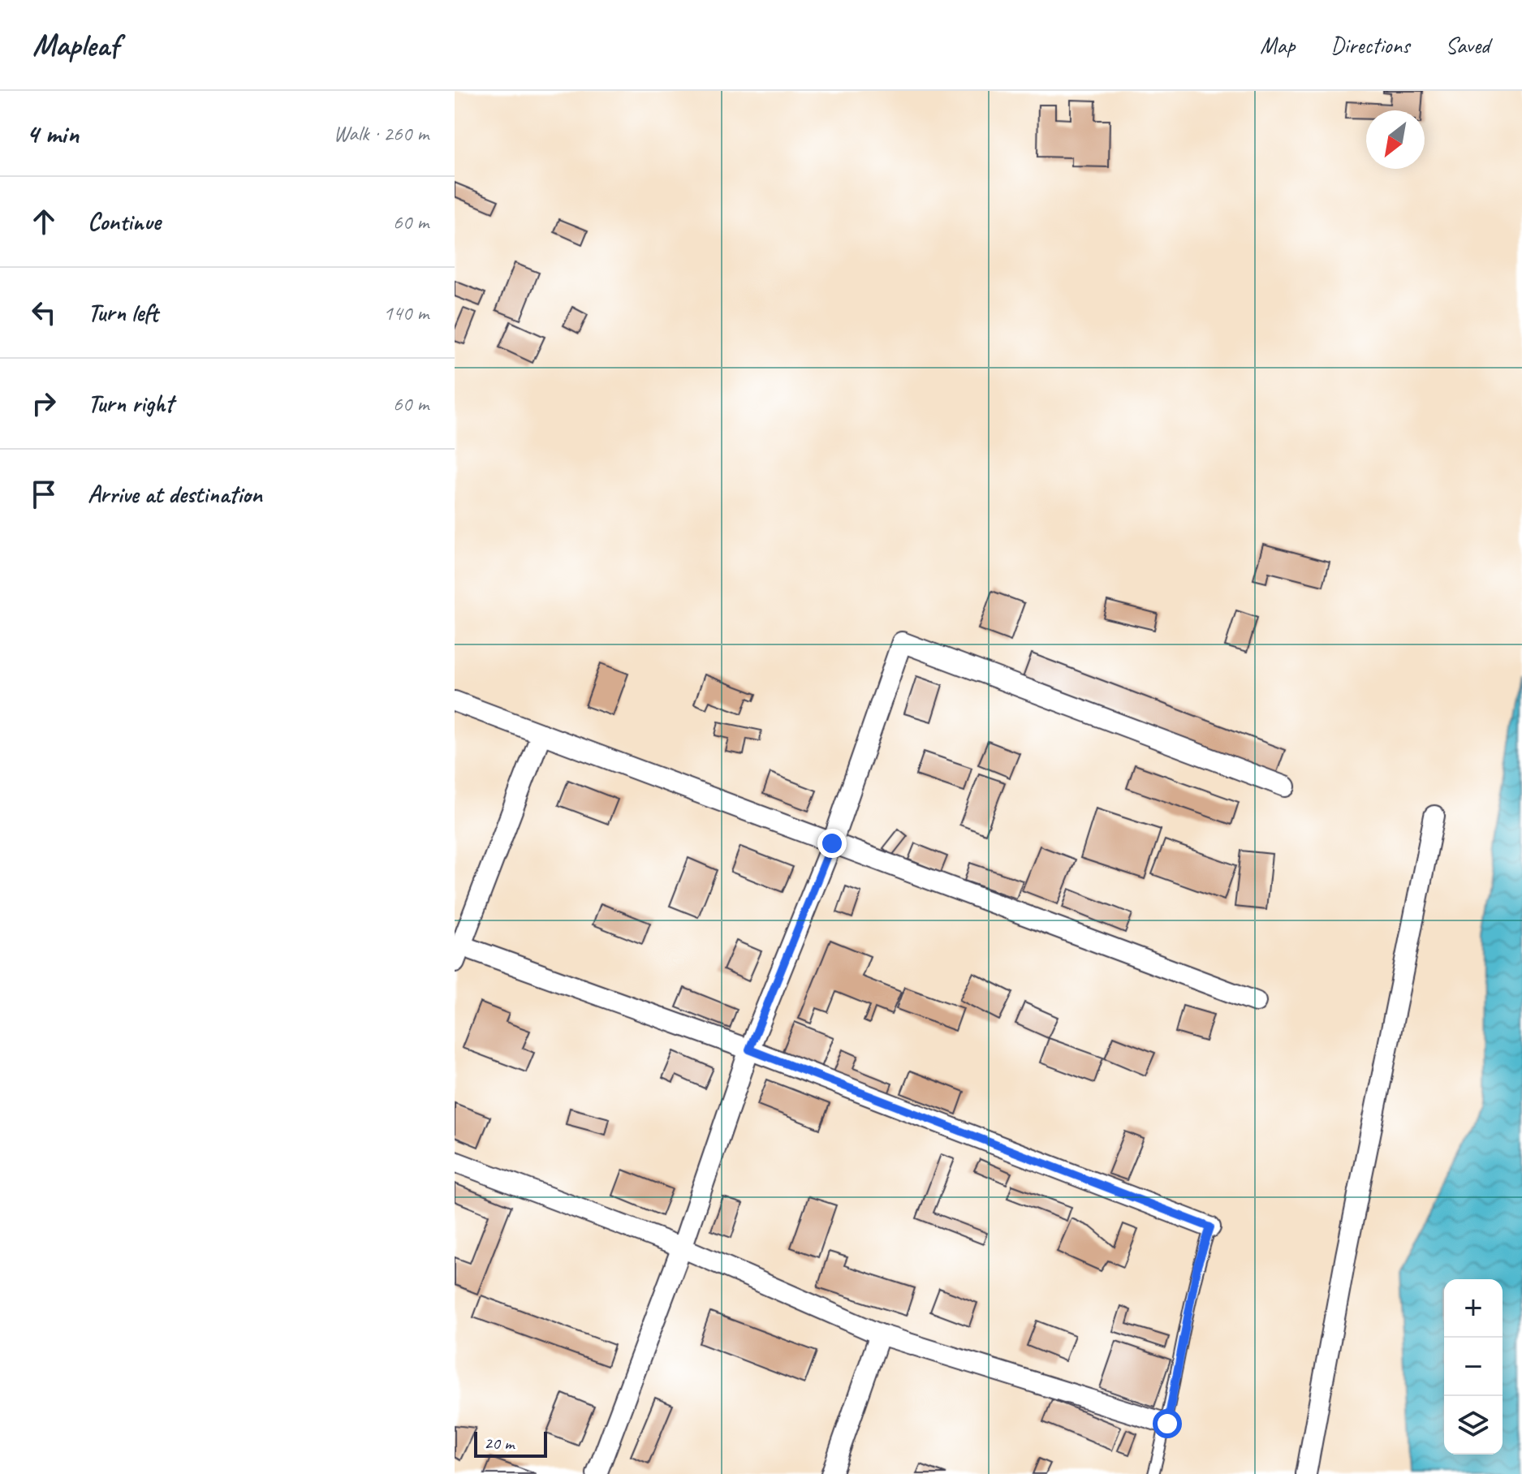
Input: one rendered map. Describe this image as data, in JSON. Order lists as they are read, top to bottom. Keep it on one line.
{"scale_bar":"20 m","north":"bottom left","page":{"header":"Mapleaf","nav":["Map","Directions","Saved"],"heading":["4 min","Walk · 260 m"],"list":[["Continue","60 m"],["Turn left","140 m"],["Turn right","60 m"],"Arrive at destination"],"map_buttons":["+","−"],"scale":"20 m"}}
